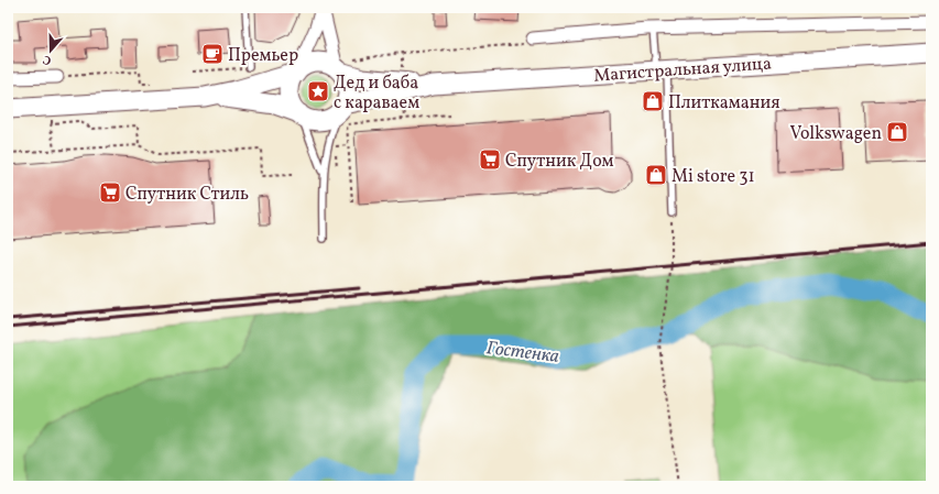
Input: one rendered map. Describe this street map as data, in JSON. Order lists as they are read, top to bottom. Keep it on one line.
{"streets":{"main road":["Магистральная улица"]},"water":["Гостенка"],"places":{"cafe":["Премьер"],"place":["Дед и баба с караваем"],"shop":["Плиткамания","Volkswagen","Mi store 31"],"supermarket":["Спутник Дом","Спутник Стиль"]},"north":"bottom"}
